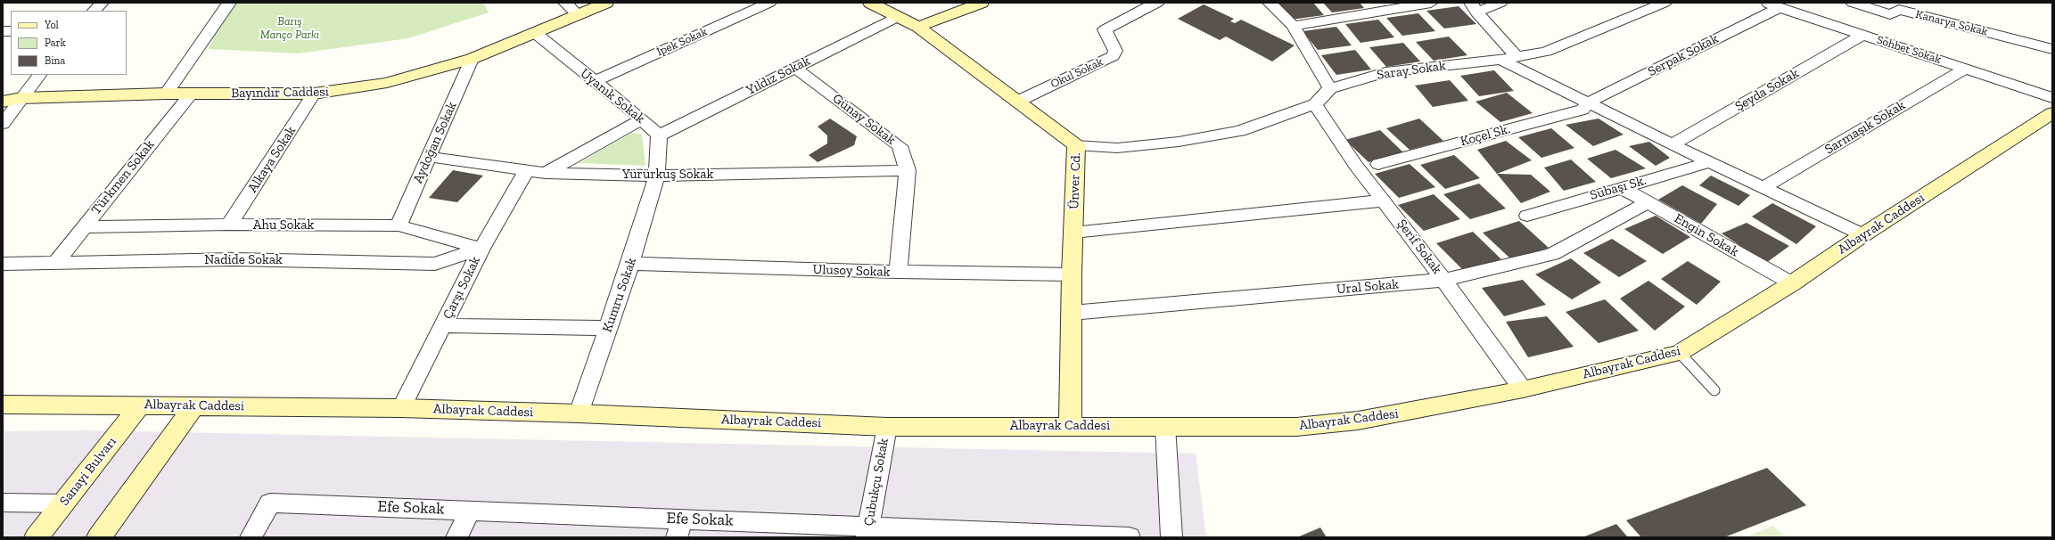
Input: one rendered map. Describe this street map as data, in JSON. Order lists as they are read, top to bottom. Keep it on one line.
{"streets":{"street":["Kanarya Sokak","İpek Sokak","Sohbet Sokak","Serpak Sokak","Saray Sokak","Okul Sokak","Yıldız Sokak","Şeyda Sokak","Bayındır Caddesi","Uyanık Sokak","Günay Sokak","Sarmaşık Sokak","Koçel Sk.","Aydoğan Sokak","Alkaya Sokak","Yürürkuş Sokak","Türkmen Sokak","Ünver Cd.","Subaşı Sk.","Albayrak Caddesi","Ahu Sokak","Engin Sokak","Şerif Sokak","Nadide Sokak","Ulusoy Sokak","Ural Sokak","Çarşı Sokak","Kumru Sokak","Sanayi Bulvarı","Çubukçu Sokak","Efe Sokak"]},"crossings":[["Kanarya Sokak","Sohbet Sokak"],["Kanarya Sokak","Şeyda Sokak"],["İpek Sokak","Uyanık Sokak"],["Sohbet Sokak","Serpak Sokak"],["Sohbet Sokak","Şeyda Sokak"],["Sohbet Sokak","Sarmaşık Sokak"],["Serpak Sokak","Koçel Sk."],["Okul Sokak","Ünver Cd."],["Yıldız Sokak","Uyanık Sokak"],["Yıldız Sokak","Günay Sokak"],["Yıldız Sokak","Ünver Cd."],["Bayındır Caddesi","Uyanık Sokak"],["Bayındır Caddesi","Aydoğan Sokak"],["Bayındır Caddesi","Alkaya Sokak"],["Bayındır Caddesi","Türkmen Sokak"],["Günay Sokak","Yürürkuş Sokak"],["Günay Sokak","Ulusoy Sokak"],["Aydoğan Sokak","Yürürkuş Sokak"],["Aydoğan Sokak","Ahu Sokak"],["Alkaya Sokak","Ahu Sokak"],["Yürürkuş Sokak","Çarşı Sokak"],["Yürürkuş Sokak","Kumru Sokak"],["Türkmen Sokak","Ahu Sokak"],["Türkmen Sokak","Nadide Sokak"],["Ünver Cd.","Albayrak Caddesi"],["Ünver Cd.","Ulusoy Sokak"],["Ünver Cd.","Ural Sokak"],["Subaşı Sk.","Engin Sokak"],["Albayrak Caddesi","Engin Sokak"],["Albayrak Caddesi","Şerif Sokak"],["Albayrak Caddesi","Çarşı Sokak"],["Albayrak Caddesi","Kumru Sokak"],["Albayrak Caddesi","Sanayi Bulvarı"],["Albayrak Caddesi","Çubukçu Sokak"],["Ahu Sokak","Nadide Sokak"],["Ahu Sokak","Çarşı Sokak"],["Engin Sokak","Ural Sokak"],["Şerif Sokak","Ural Sokak"],["Nadide Sokak","Çarşı Sokak"],["Ulusoy Sokak","Kumru Sokak"],["Çubukçu Sokak","Efe Sokak"]],"parks":["Barış Manço Parkı"],"legend":["Yol","Park","Bina"]}
